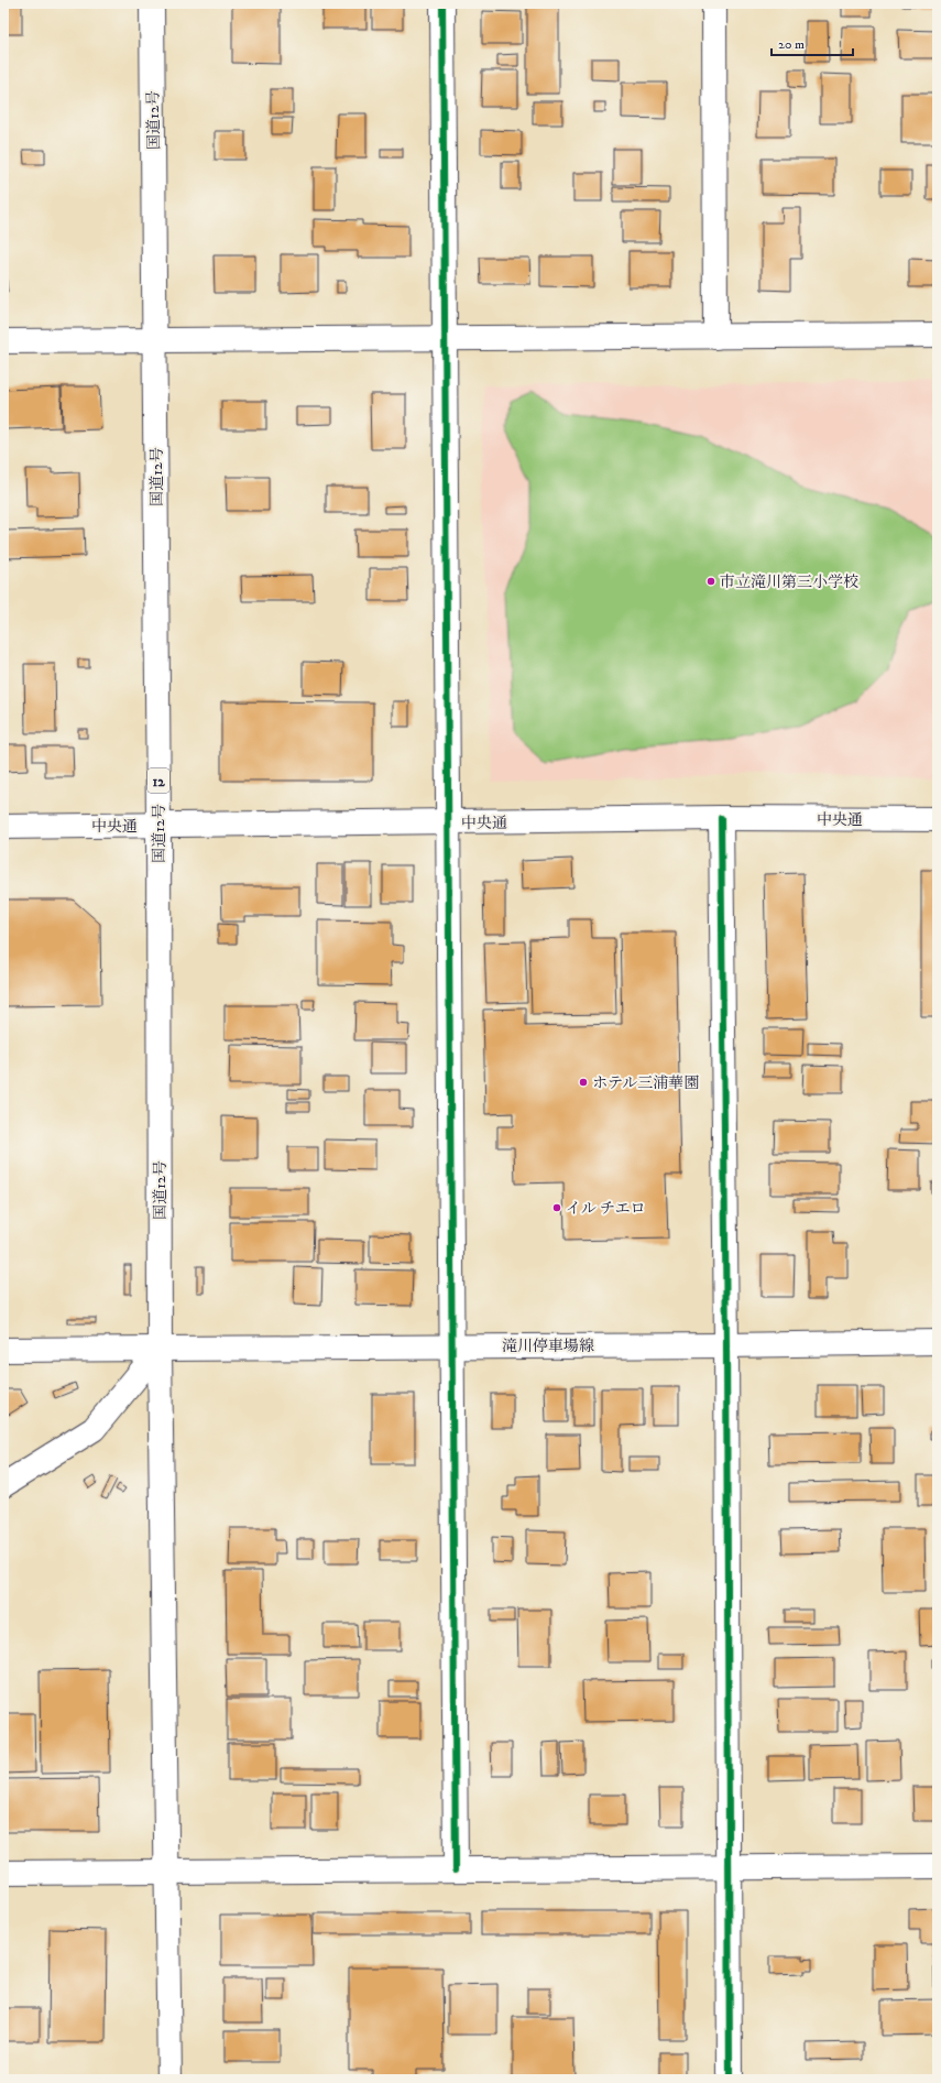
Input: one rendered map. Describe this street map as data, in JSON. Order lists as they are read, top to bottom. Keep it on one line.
{"streets":{"main road":["国道12号","12","中央通","滝川停車場線"]},"crossings":[["国道12号","中央通"],["国道12号","滝川停車場線"]],"places":["市立滝川第三小学校","ホテル三浦華園","イル チエロ"],"scale_bar":"20 m"}
